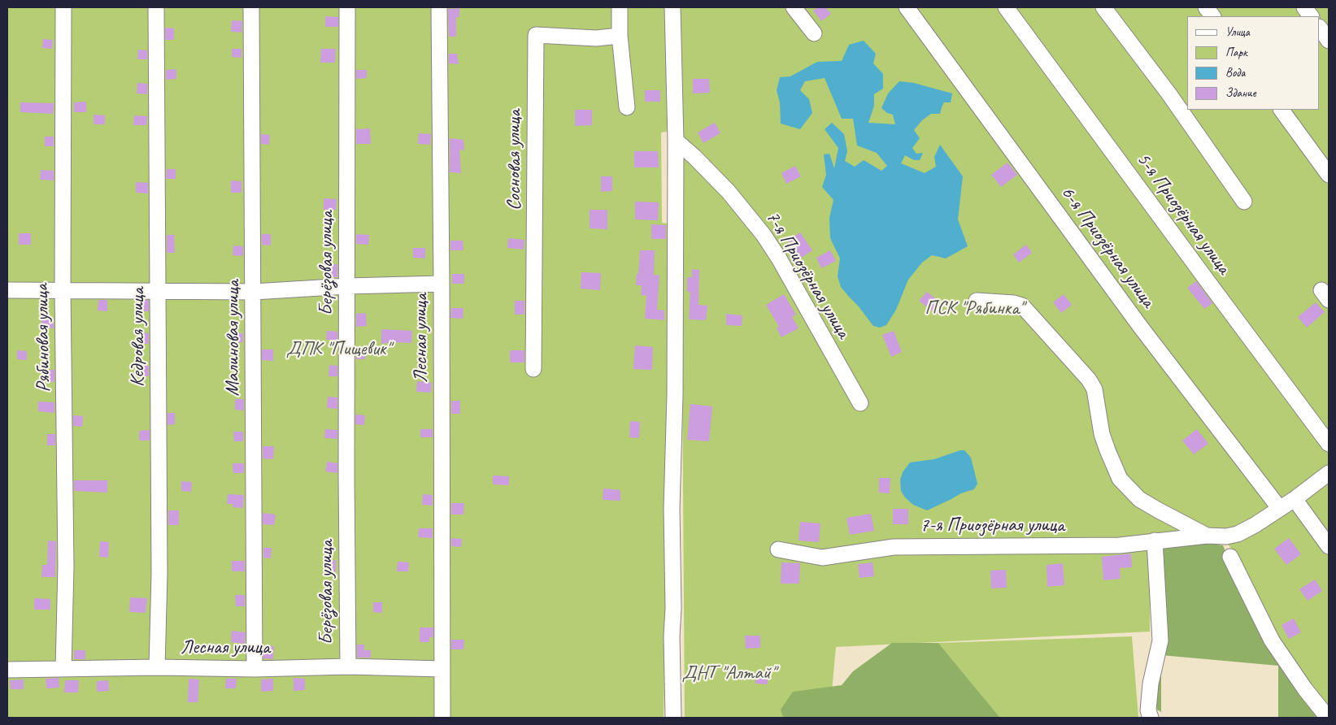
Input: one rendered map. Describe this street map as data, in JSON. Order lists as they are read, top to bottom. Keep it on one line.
{"streets":{"street":["Сосновая улица","5-я Приозёрная улица","6-я Приозёрная улица","Берёзовая улица","7-я Приозёрная улица","Кедровая улица","Рябиновая улица","Малиновая улица","Лесная улица"]},"crossings":[["6-я Приозёрная улица","7-я Приозёрная улица"],["Берёзовая улица","Лесная улица"],["Кедровая улица","Лесная улица"],["Рябиновая улица","Лесная улица"],["Малиновая улица","Лесная улица"]],"parks":["ПСК \"Рябинка\"","ДПК \"Пищевик\"","ДНТ \"Алтай\""],"legend":["Улица","Парк","Вода","Здание"]}
